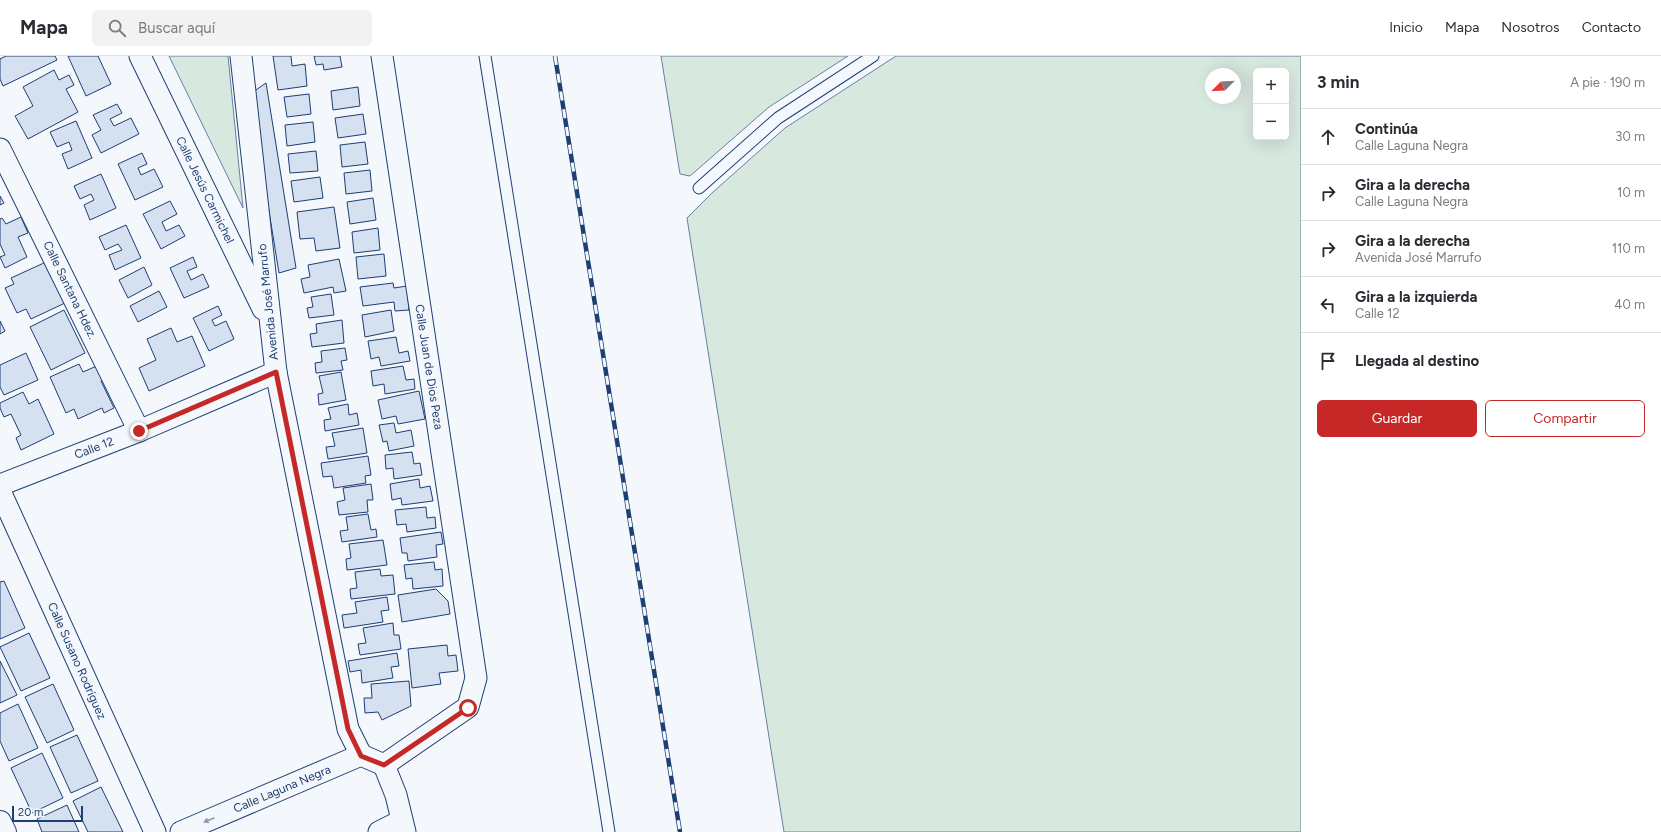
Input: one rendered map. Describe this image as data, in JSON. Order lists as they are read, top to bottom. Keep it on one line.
{"streets":{"street":["Calle Jesús Carmichel","Calle Santana Hdez.","Avenida José Marrufo","Calle Juan de Dios Peza","Calle 12","Calle Susano Rodríguez","Calle Laguna Negra"]},"crossings":[["Calle Jesús Carmichel","Avenida José Marrufo"],["Calle Santana Hdez.","Calle 12"],["Avenida José Marrufo","Calle 12"],["Avenida José Marrufo","Calle Laguna Negra"]],"one_way":["Calle Laguna Negra"],"scale_bar":"20 m","north":"bottom left","page":{"header":"Mapa","search":"Buscar aquí","nav":["Inicio","Mapa","Nosotros","Contacto"],"heading":["3 min","A pie · 190 m"],"map_buttons":["+","−"],"list":[["Continúa","Calle Laguna Negra","30 m"],["Gira a la derecha","Calle Laguna Negra","10 m"],["Gira a la derecha","Avenida José Marrufo","110 m"],["Gira a la izquierda","Calle 12","40 m"],"Llegada al destino"],"buttons":["Guardar","Compartir"],"scale":"20 m"}}
